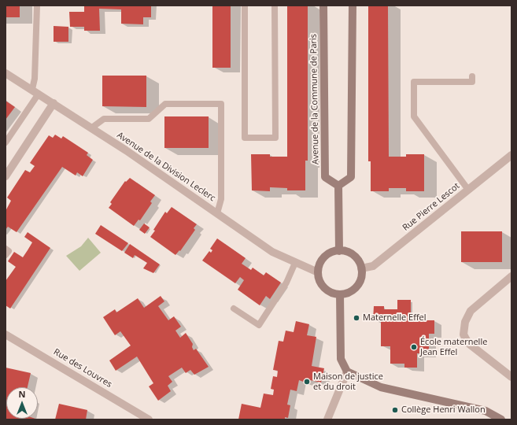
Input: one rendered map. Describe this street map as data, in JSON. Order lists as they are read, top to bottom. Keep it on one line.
{"streets":{"street":["Avenue de la Commune de Paris","Avenue de la Division Leclerc","Rue Pierre Lescot","Rue des Louvres"]},"crossings":[["Avenue de la Division Leclerc","Rue Pierre Lescot"]],"places":["Maternelle Effel","École maternelle Jean Effel","Maison de justice et du droit","Collège Henri Wallon"],"north":"top"}
